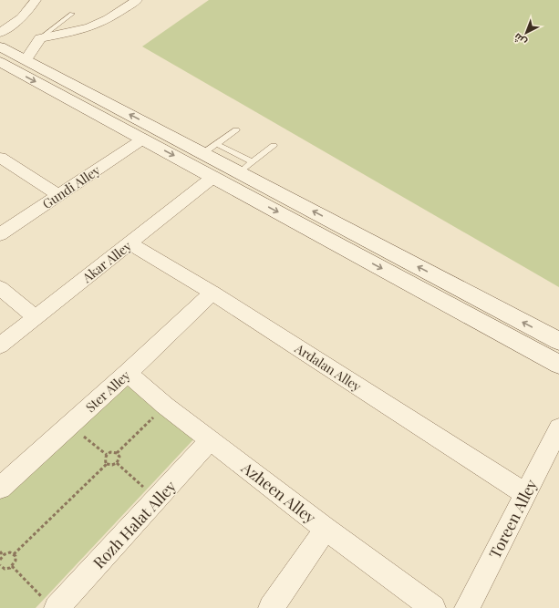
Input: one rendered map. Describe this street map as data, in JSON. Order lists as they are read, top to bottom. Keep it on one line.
{"streets":{"street":["Gundi Alley","Akar Alley","Ardalan Alley","Ster Alley","Azheen Alley","Toreen Alley","Rozh Halat Alley"]},"crossings":[["Akar Alley","Ardalan Alley"],["Ardalan Alley","Ster Alley"],["Ardalan Alley","Toreen Alley"],["Ster Alley","Azheen Alley"],["Azheen Alley","Rozh Halat Alley"]],"north":"bottom left"}
